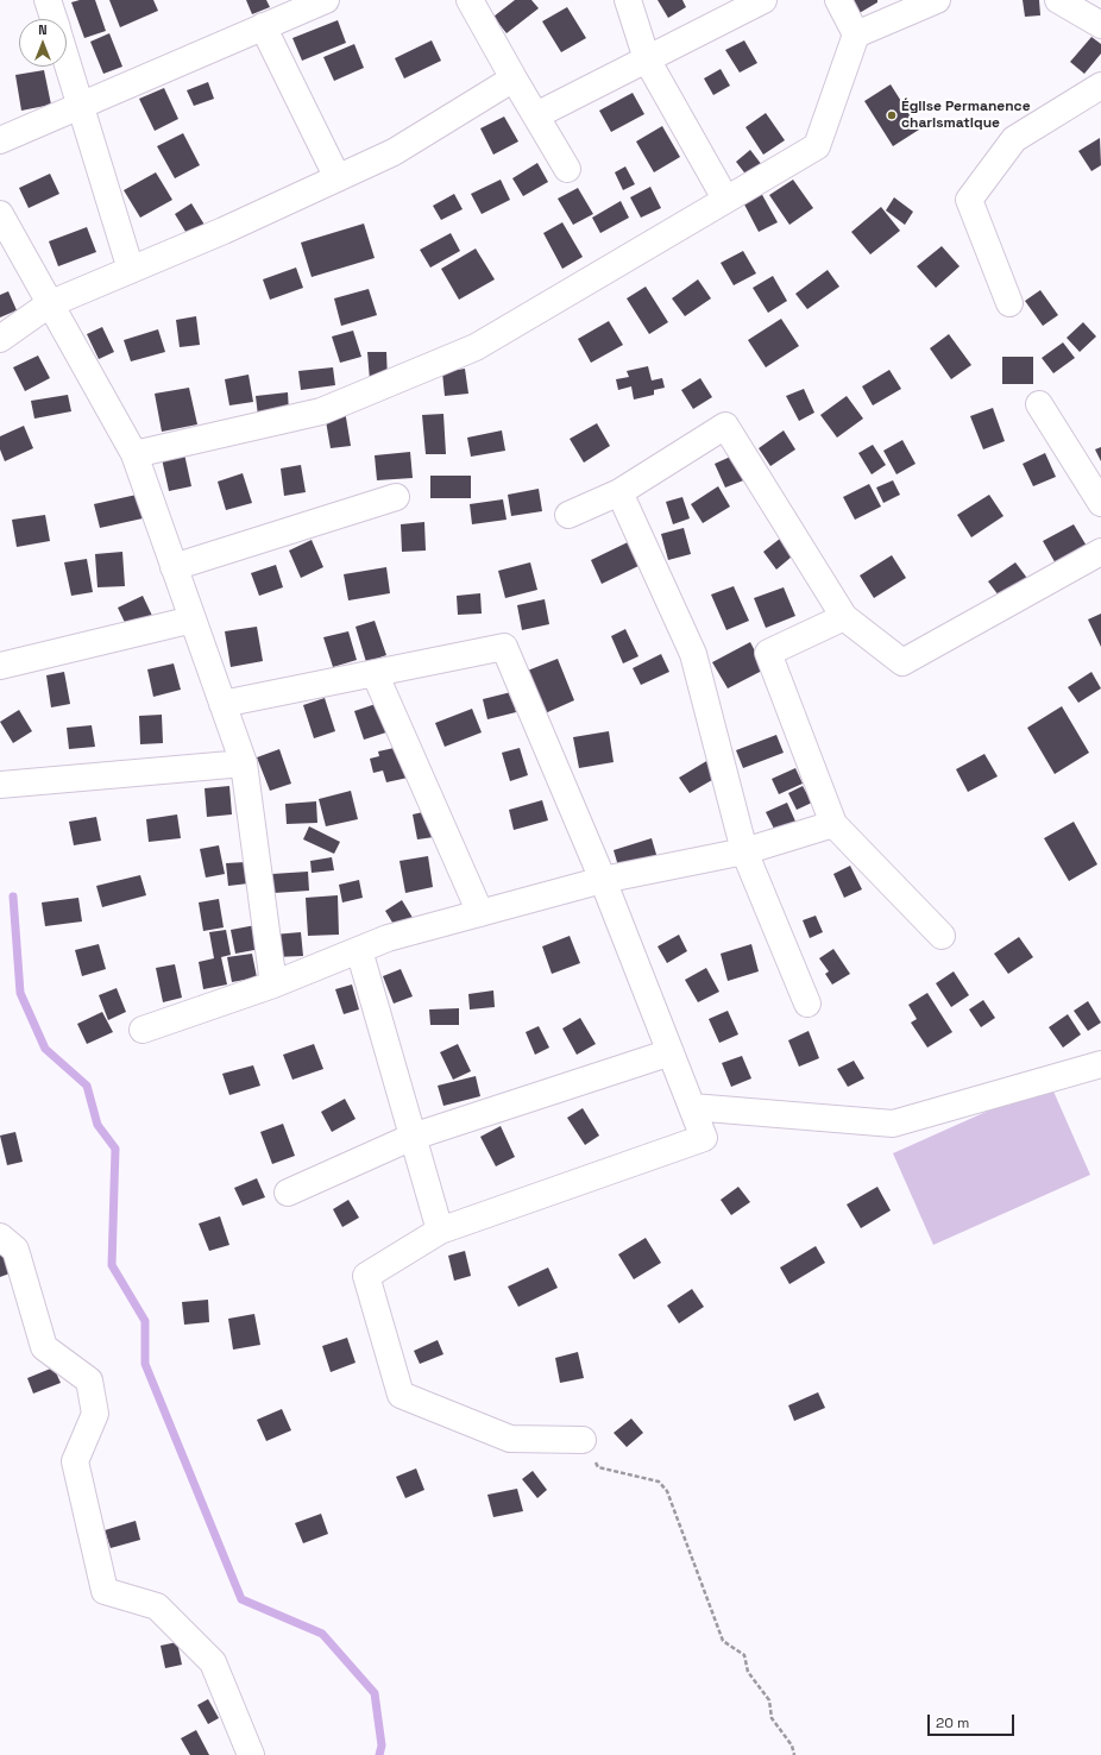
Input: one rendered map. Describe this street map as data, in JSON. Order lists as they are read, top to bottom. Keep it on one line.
{"places":["Église Permanence charismatique"],"scale_bar":"20 m","north":"top"}
